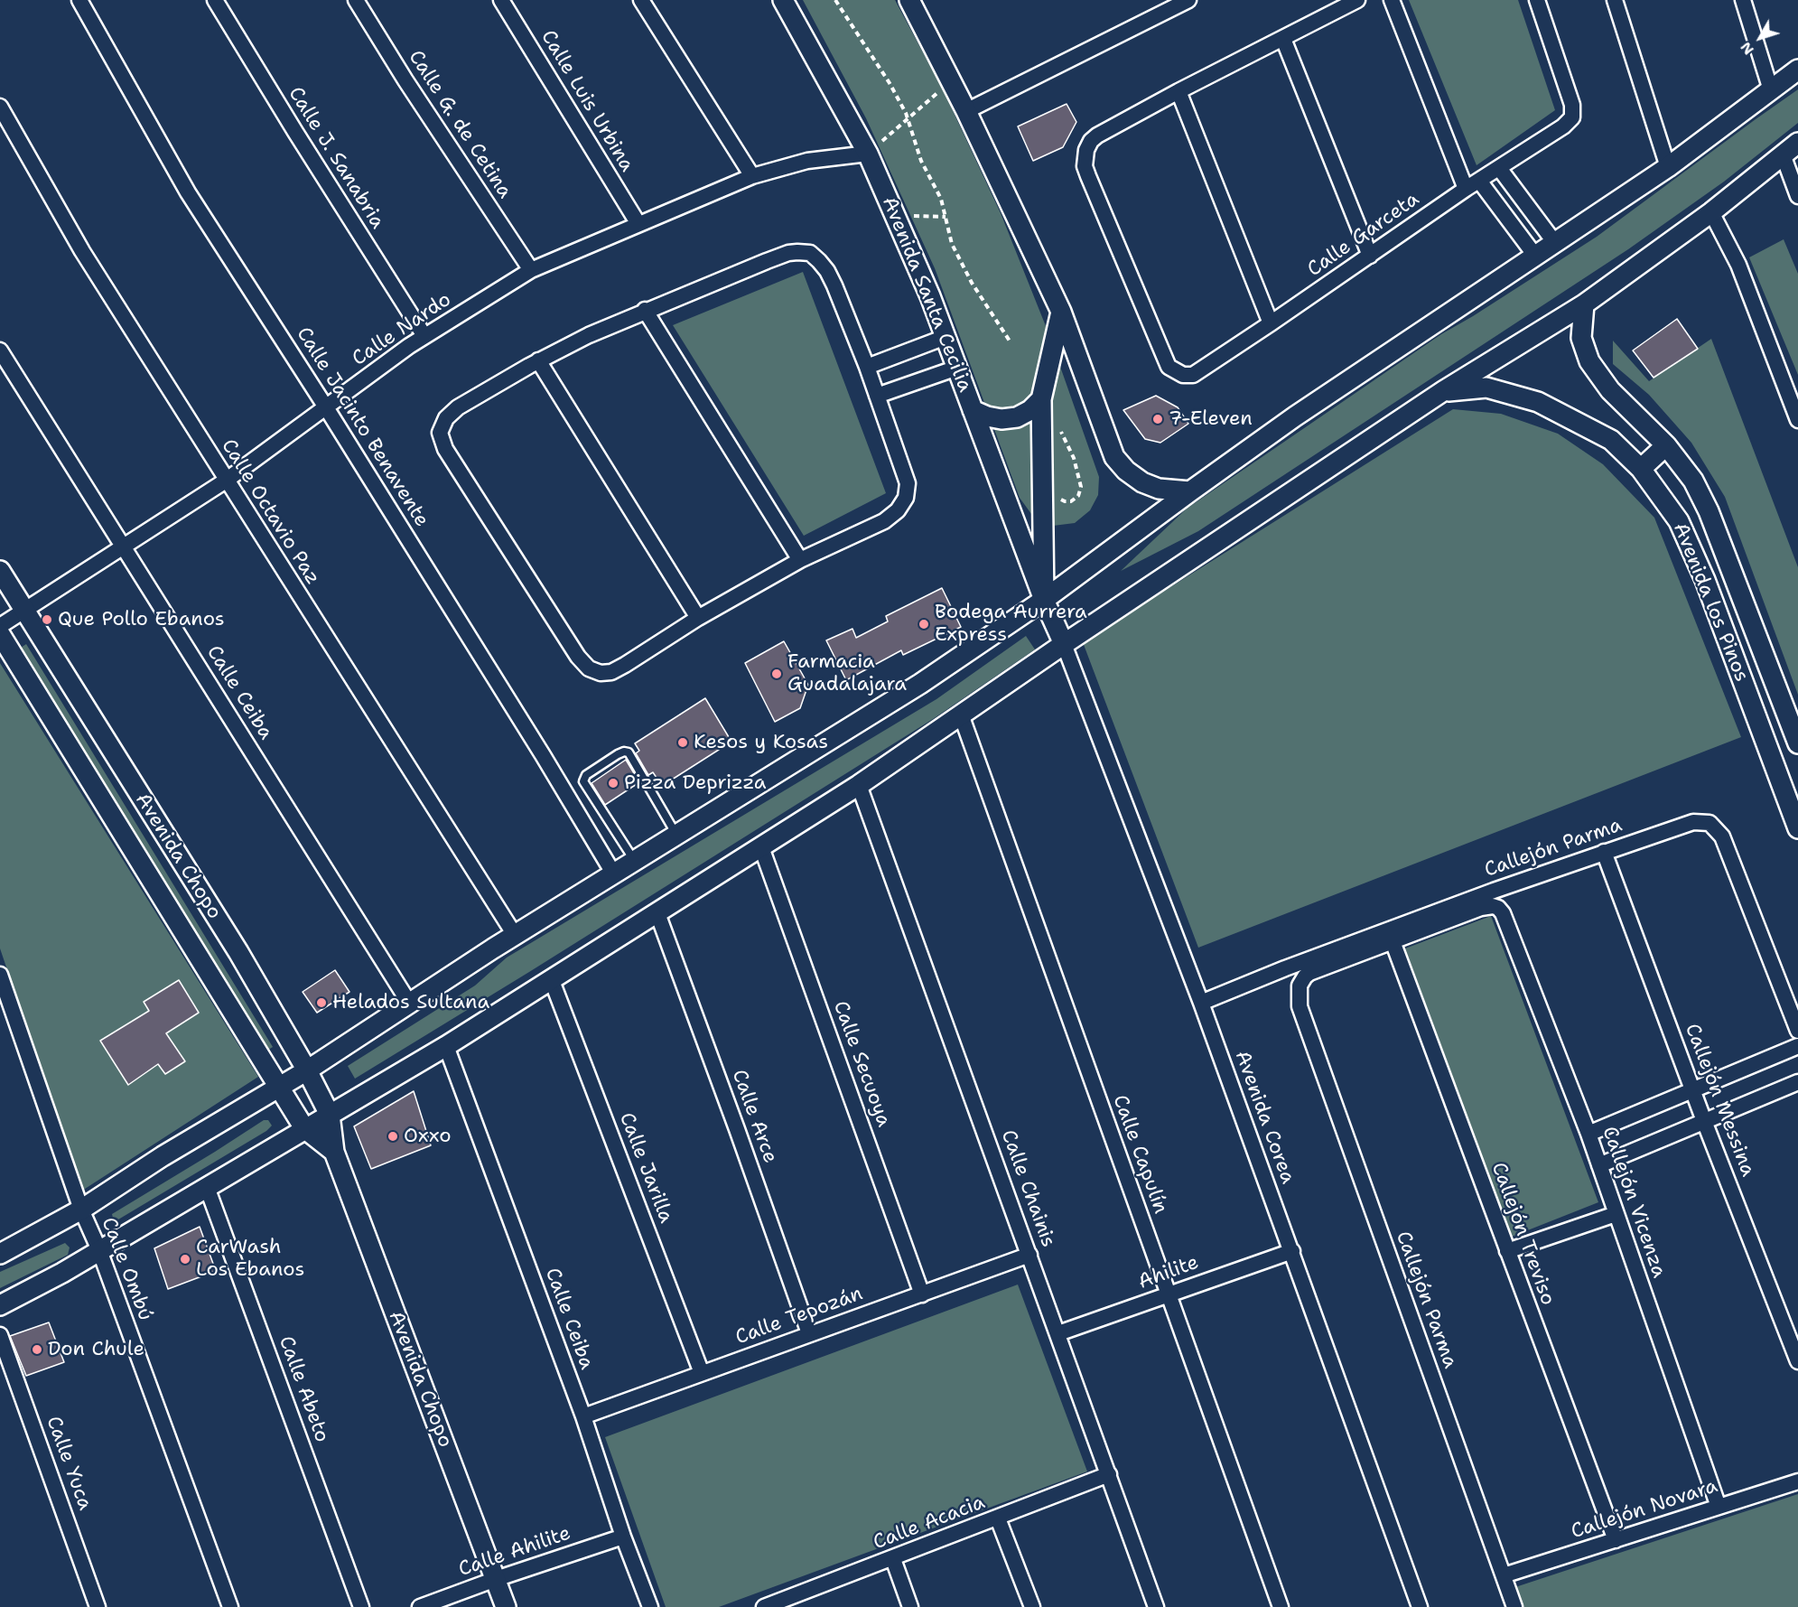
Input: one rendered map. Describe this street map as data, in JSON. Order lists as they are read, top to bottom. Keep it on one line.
{"streets":{"street":["Calle Luis Urbina","Calle G. de Cetina","Calle J. Sanabria","Calle Garceta","Avenida Santa Cecilia","Calle Nardo","Calle Jacinto Benavente","Calle Octavio Paz","Avenida los Pinos","Calle Ceiba","Callejón Parma","Avenida Chopo","Calle Secuoya","Callejón Messina","Calle Arce","Avenida Corea","Calle Capulín","Calle Jarilla","Calle Chainis","Callejón Vicenza","Callejón Treviso","Calle Ombú","Ahilite","Calle Tepozán","Calle Abeto","Calle Yuca","Callejón Novara","Calle Acacia","Calle Ahilite"]},"crossings":[["Calle Luis Urbina","Calle Nardo"],["Calle G. de Cetina","Calle Nardo"],["Calle J. Sanabria","Calle Nardo"],["Avenida Santa Cecilia","Calle Nardo"],["Avenida Santa Cecilia","Avenida Corea"],["Calle Nardo","Calle Jacinto Benavente"],["Calle Nardo","Calle Octavio Paz"],["Calle Nardo","Calle Ceiba"],["Calle Nardo","Avenida Chopo"],["Calle Ceiba","Calle Tepozán"],["Calle Ceiba","Calle Ahilite"],["Callejón Parma","Callejón Messina"],["Callejón Parma","Avenida Corea"],["Callejón Parma","Callejón Vicenza"],["Callejón Parma","Callejón Treviso"],["Callejón Parma","Callejón Novara"],["Avenida Chopo","Calle Ahilite"],["Calle Secuoya","Calle Tepozán"],["Calle Arce","Calle Tepozán"],["Avenida Corea","Ahilite"],["Calle Capulín","Ahilite"],["Calle Jarilla","Calle Tepozán"],["Calle Chainis","Ahilite"],["Calle Chainis","Calle Tepozán"],["Calle Chainis","Calle Acacia"],["Callejón Vicenza","Callejón Treviso"],["Callejón Vicenza","Callejón Novara"],["Callejón Treviso","Callejón Novara"]],"places":["7-Eleven","Que Pollo Ebanos","Bodega Aurrera Express","Farmacia Guadalajara","Kesos y Kosas","Pizza Deprizza","Helados Sultana","Oxxo","CarWash Los Ebanos","Don Chule"],"north":"bottom left"}
